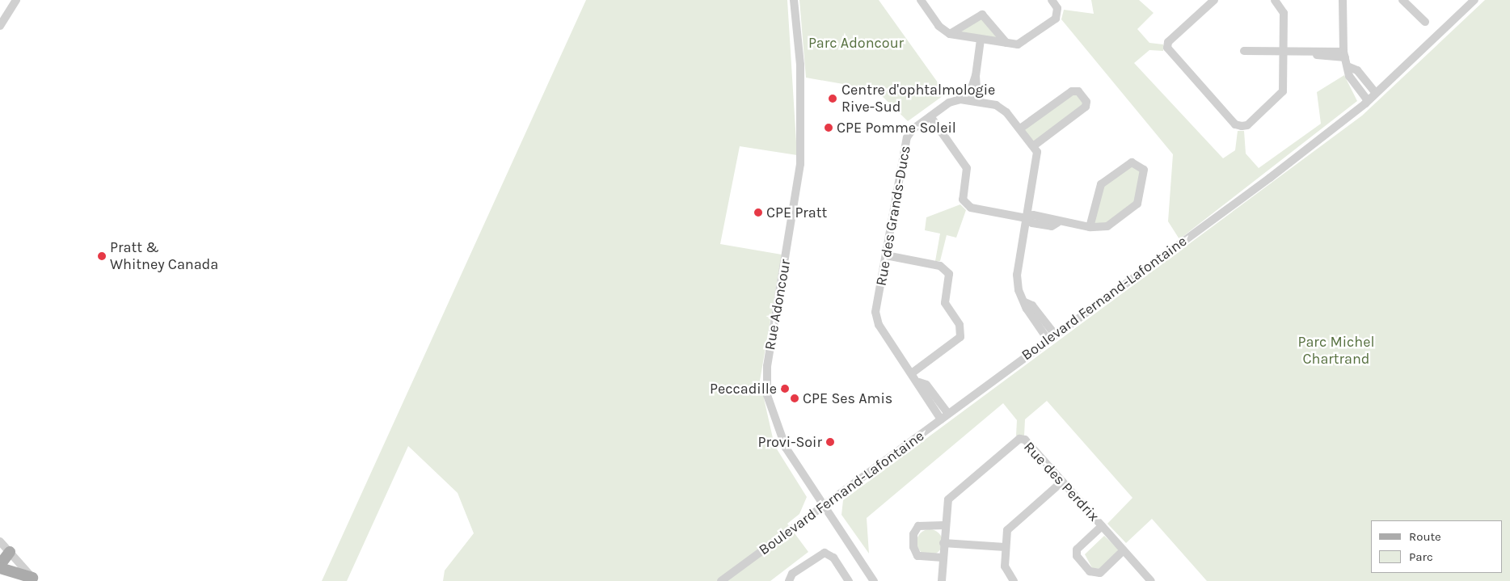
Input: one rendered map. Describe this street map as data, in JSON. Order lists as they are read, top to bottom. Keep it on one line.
{"streets":{"street":["Rue des Grands-Ducs","Boulevard Fernand-Lafontaine","Rue Adoncour","Rue des Perdrix"]},"crossings":[["Rue des Grands-Ducs","Boulevard Fernand-Lafontaine"],["Boulevard Fernand-Lafontaine","Rue Adoncour"]],"parks":["Parc Adoncour","Parc Michel Chartrand"],"places":["Centre d'ophtalmologie Rive-Sud","CPE Pomme Soleil","CPE Pratt","Pratt & Whitney Canada","Peccadille","CPE Ses Amis","Provi-Soir"],"legend":["Route","Parc"]}
